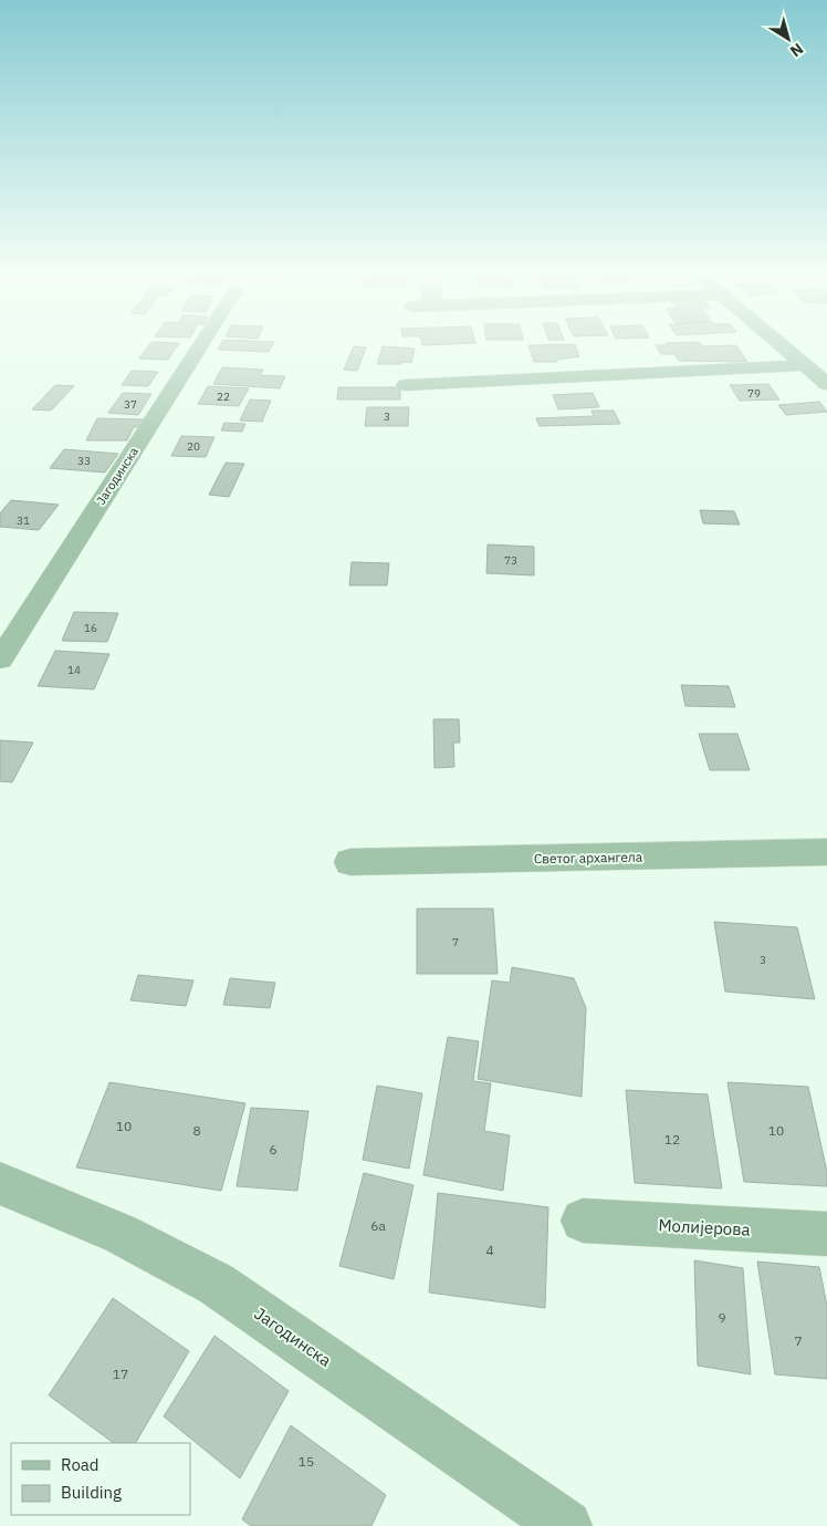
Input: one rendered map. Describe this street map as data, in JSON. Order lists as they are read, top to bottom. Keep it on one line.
{"streets":{"street":["Јагодинска","Светог архангела","Молијерова"]},"house_numbers":["79","22","37","3","20","33","31","73","16","14","7","3","10","8","10","12","6","6a","4","9","7","17","15"],"legend":["Road","Building"],"north":"bottom right"}
